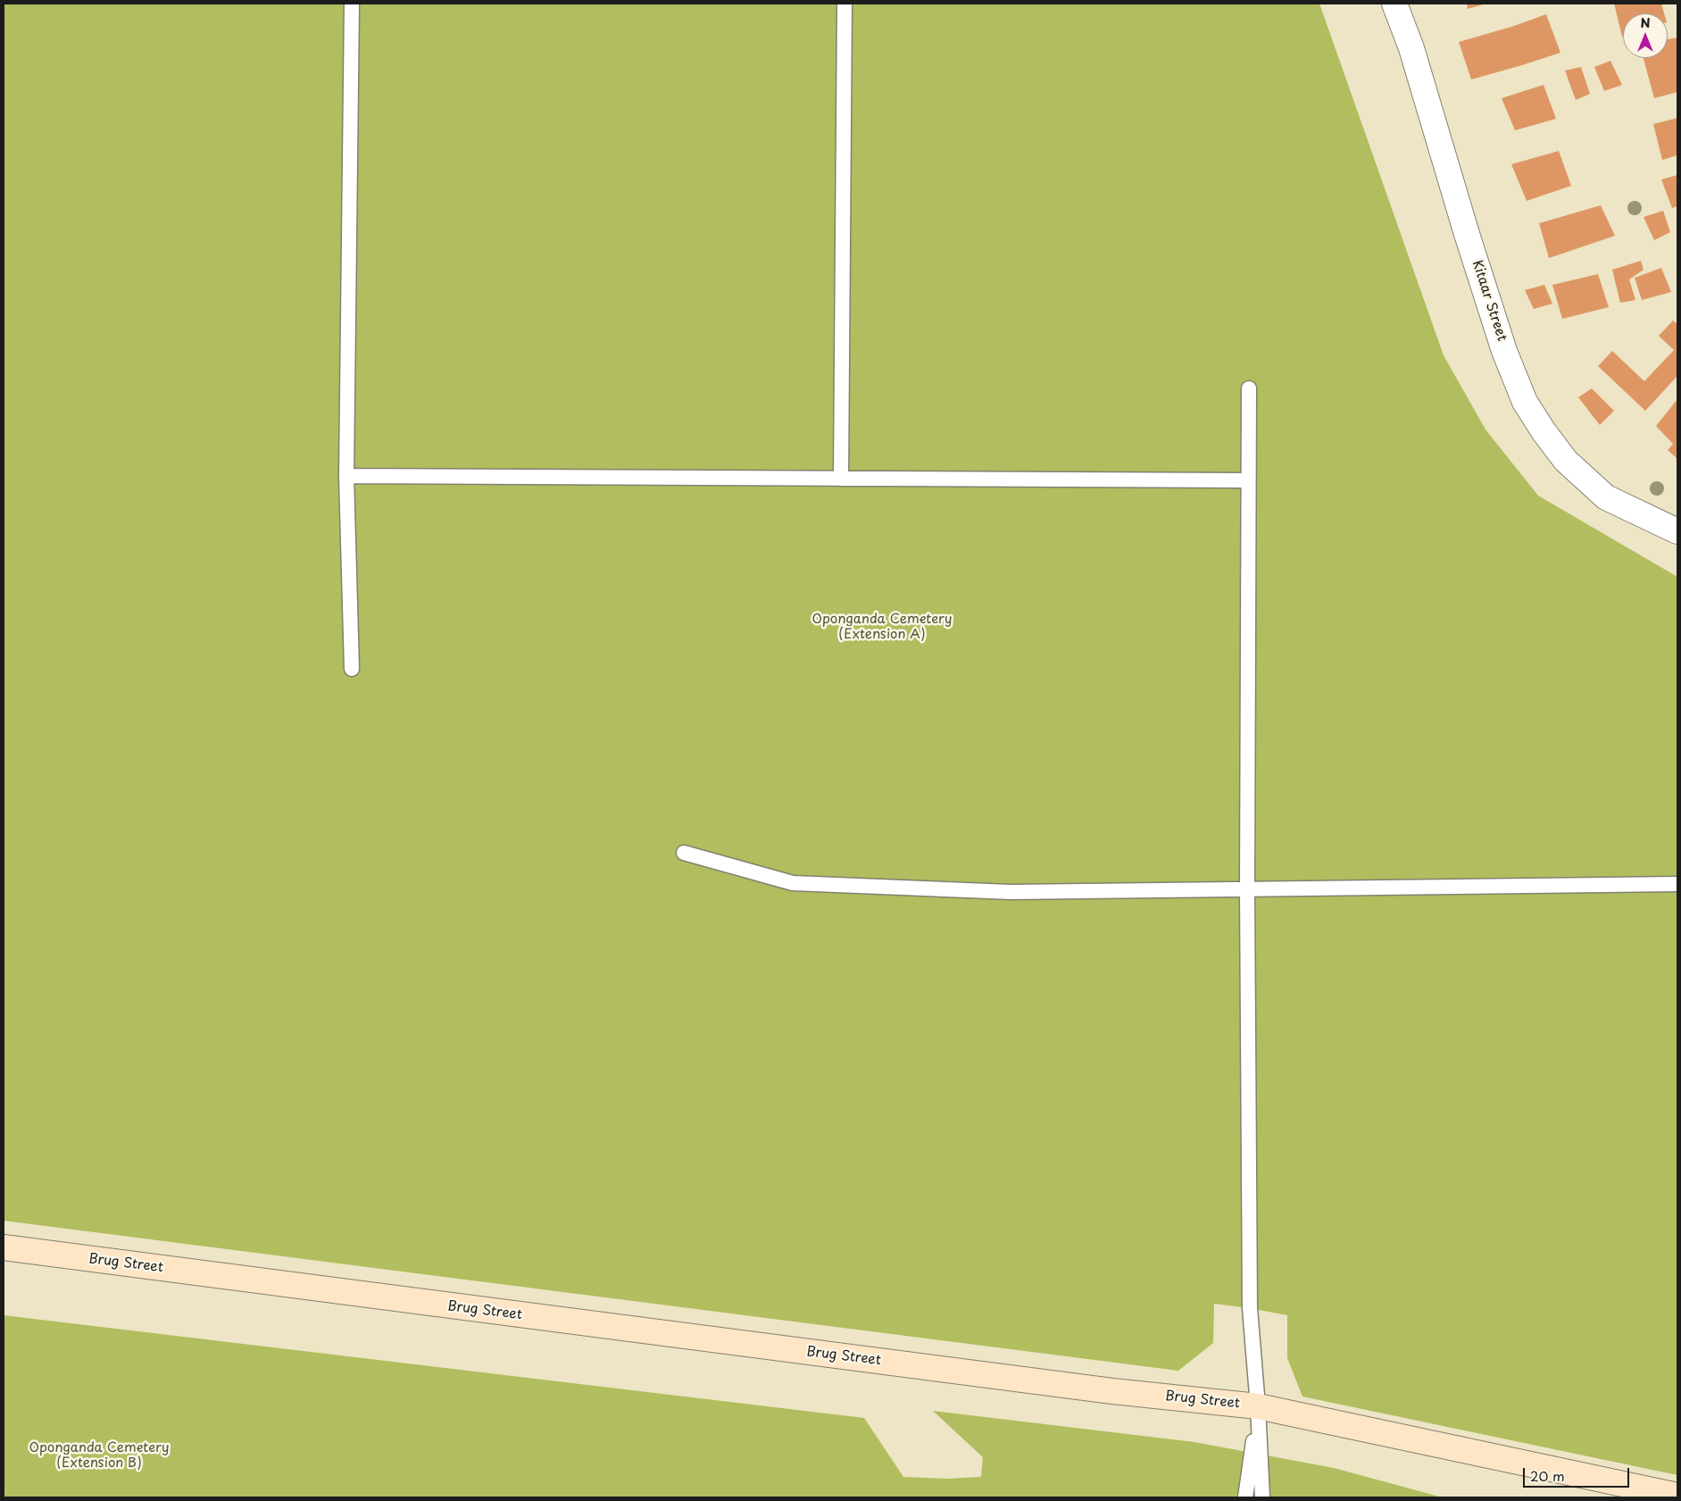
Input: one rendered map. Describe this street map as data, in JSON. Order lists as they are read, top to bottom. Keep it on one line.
{"streets":{"street":["Kitaar Street","Brug Street"]},"parks":["Oponganda Cemetery (Extension A)","Oponganda Cemetery (Extension B)"],"scale_bar":"20 m","north":"top"}
